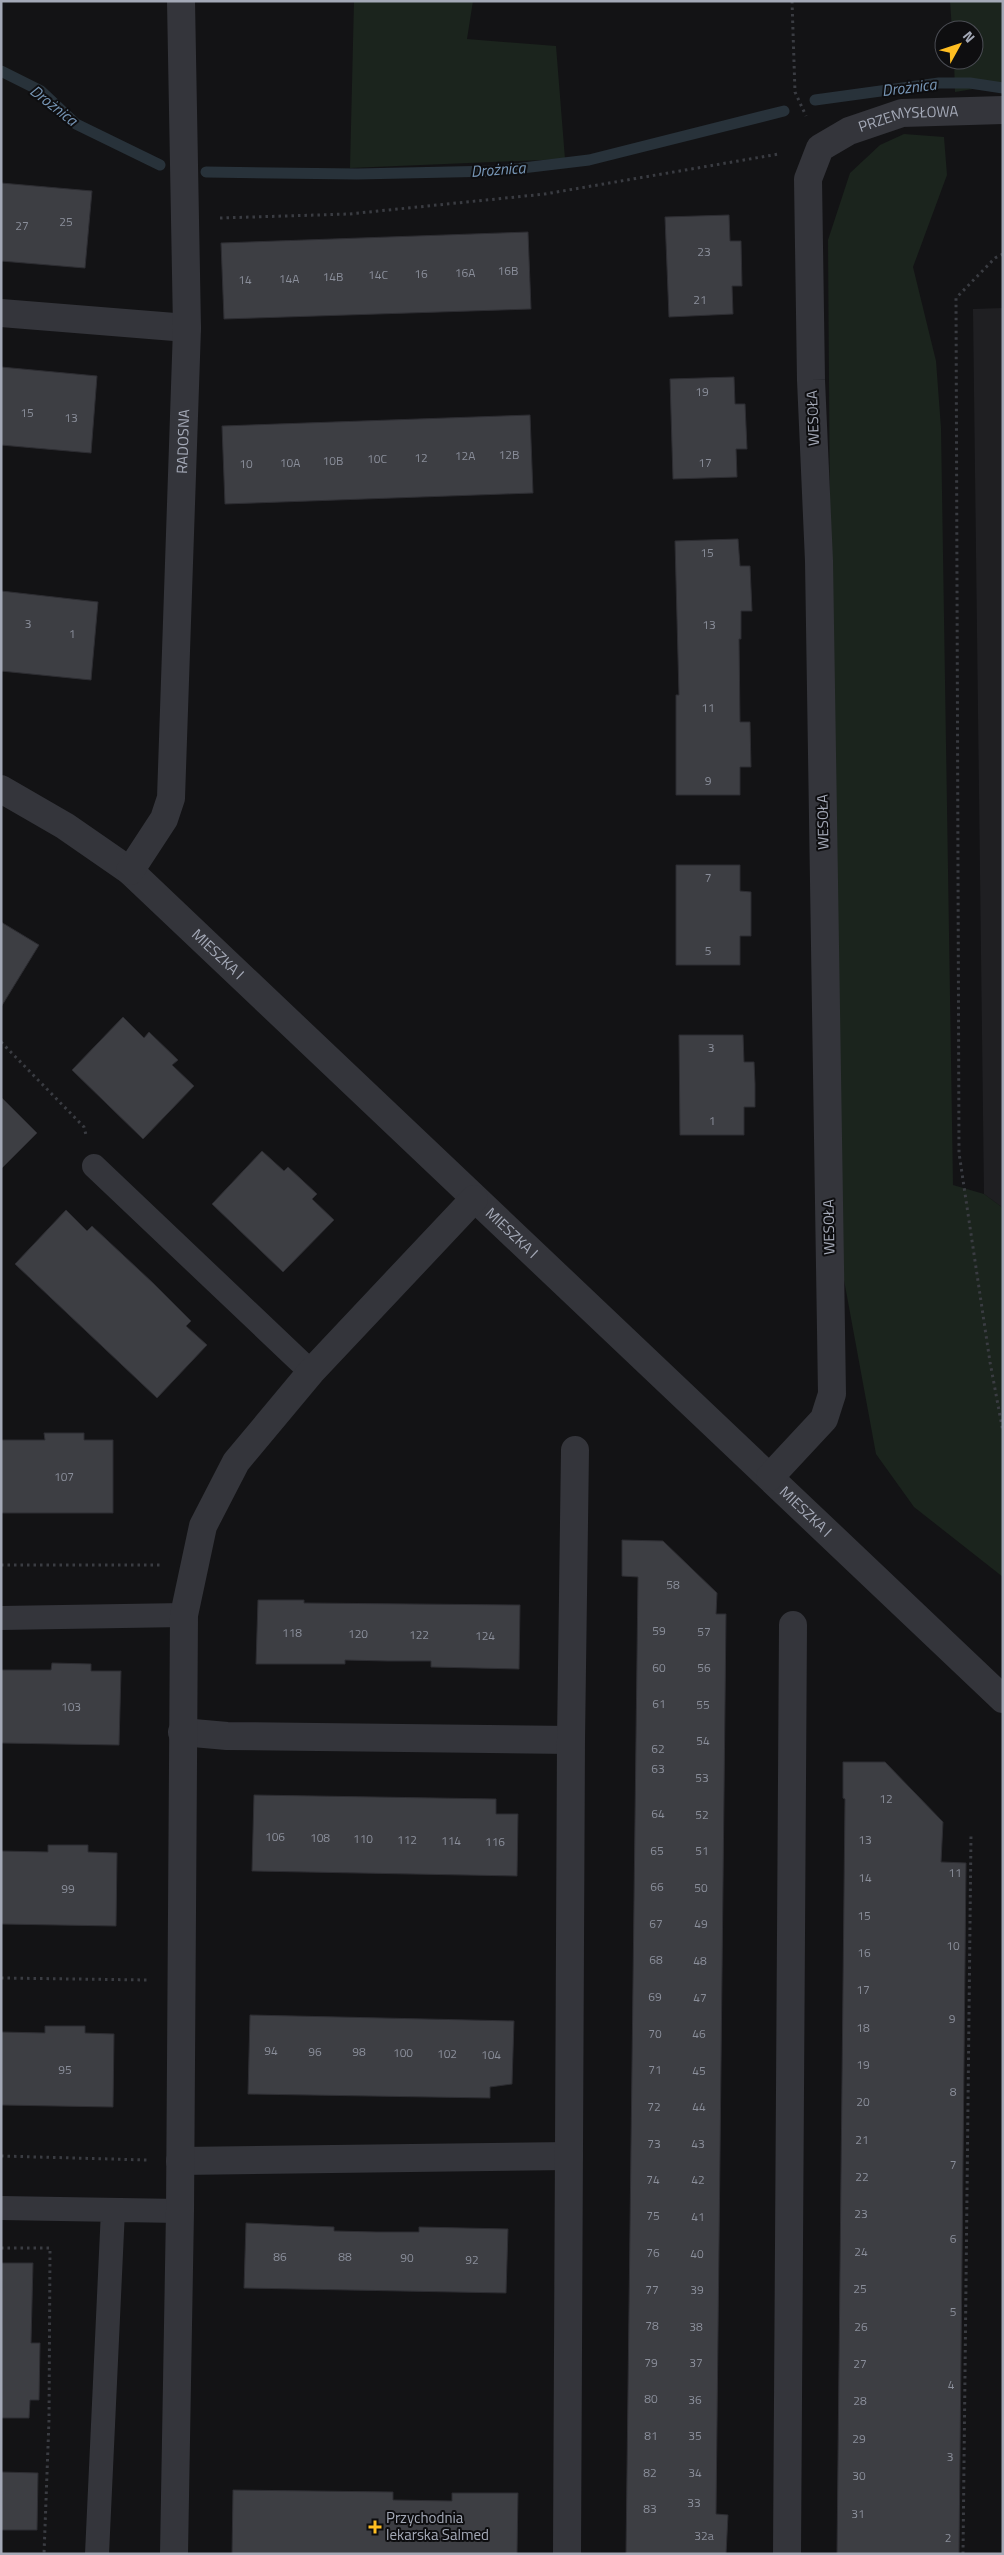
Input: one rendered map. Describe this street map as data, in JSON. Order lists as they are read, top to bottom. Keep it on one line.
{"streets":{"street":["PRZEMYSŁOWA","WESOŁA","RADOSNA","MIESZKA I"]},"crossings":[["PRZEMYSŁOWA","WESOŁA"],["WESOŁA","MIESZKA I"],["RADOSNA","MIESZKA I"]],"water":["Drożnica"],"places":{"health":["Przychodnia lekarska Salmed"]},"house_numbers":["25","27","23","16B","16A","16","14C","14B","14A","14","21","19","15","13","12B","12A","12","10C","10B","10A","17","10","15","3","13","1","11","9","7","5","3","1","107","58","59","57","118","120","122","124","60","56","61","55","103","54","62","63","53","12","64","52","106","108","110","112","13","114","116","65","51","11","14","66","50","99","15","67","49","10","16","68","48","17","69","47","9","18","70","46","94","96","98","100","102","104","19","95","71","45","8","20","72","44","21","73","43","7","22","74","42","23","75","41","6","24","76","40","86","88","90","92","25","77","39","5","78","38","26","79","37","27","4","80","36","28","81","35","29","3","82","34","30","33","83","31","32a","2"],"north":"top right"}
